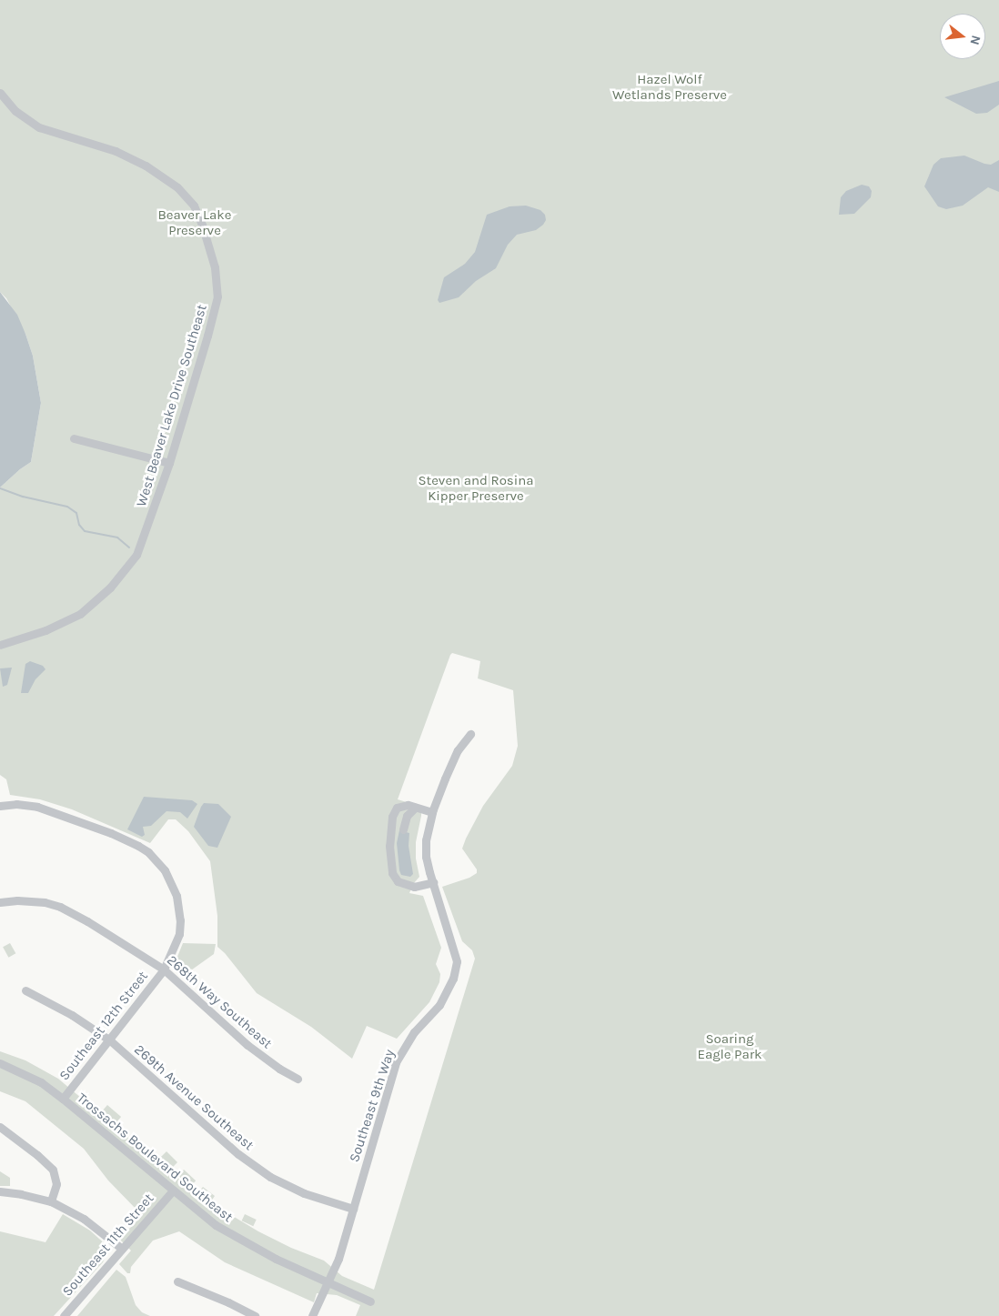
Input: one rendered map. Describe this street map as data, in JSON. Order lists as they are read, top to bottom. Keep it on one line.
{"streets":{"street":["West Beaver Lake Drive Southeast","268th Way Southeast","Southeast 12th Street","269th Avenue Southeast","Southeast 9th Way","Trossachs Boulevard Southeast","Southeast 11th Street"]},"crossings":[["268th Way Southeast","Southeast 12th Street"],["Southeast 12th Street","269th Avenue Southeast"],["Southeast 12th Street","Trossachs Boulevard Southeast"],["269th Avenue Southeast","Southeast 9th Way"],["Southeast 9th Way","Trossachs Boulevard Southeast"],["Trossachs Boulevard Southeast","Southeast 11th Street"]],"parks":["Hazel Wolf Wetlands Preserve","Beaver Lake Preserve","Steven and Rosina Kipper Preserve","Soaring Eagle Park"],"north":"right"}
